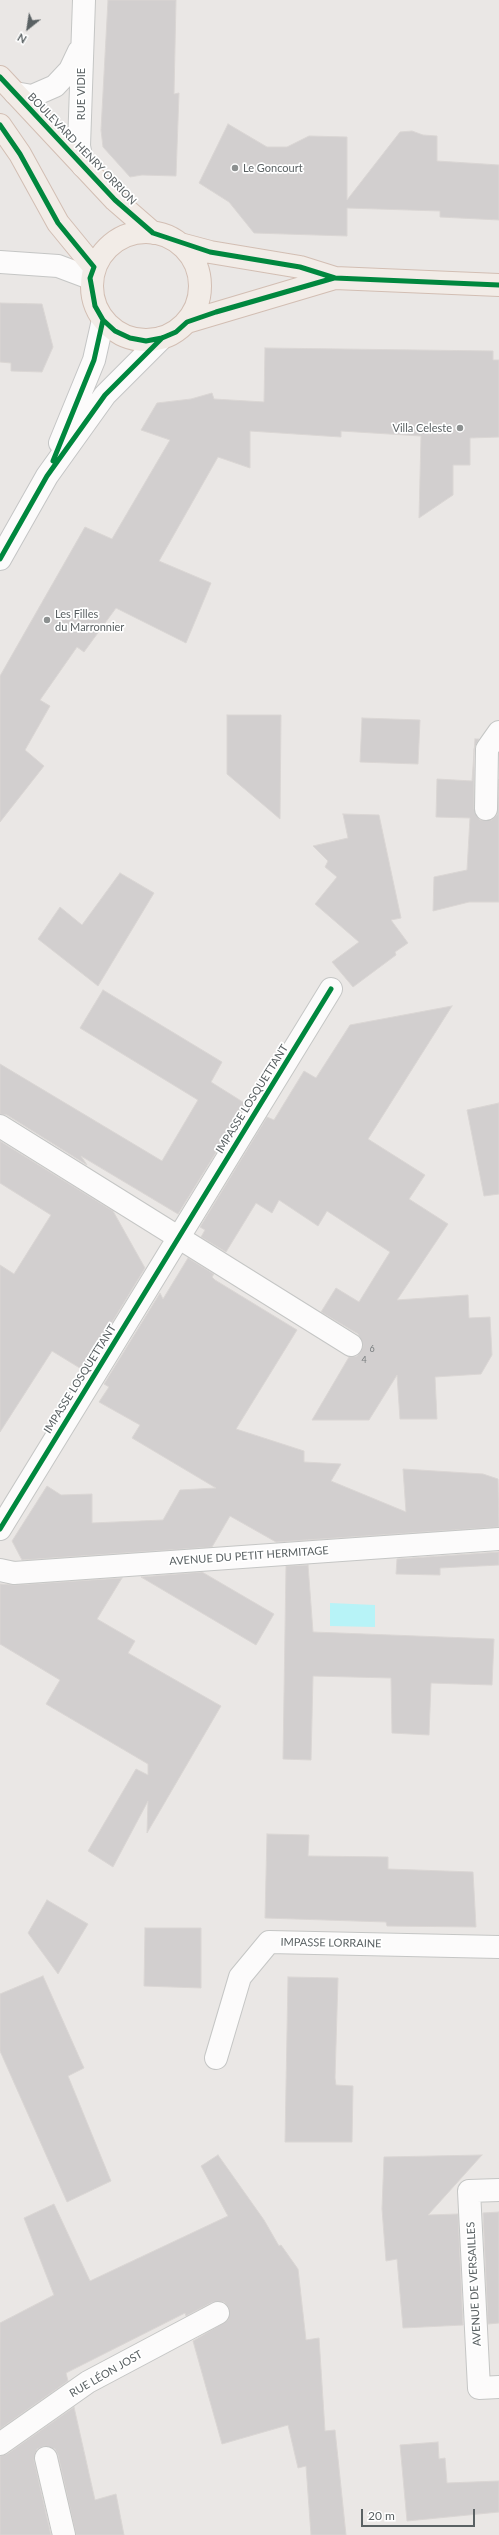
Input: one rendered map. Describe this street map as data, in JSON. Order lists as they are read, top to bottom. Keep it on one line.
{"streets":{"main road":["BOULEVARD HENRY ORRION"],"street":["RUE VIDIE","IMPASSE LOSQUETTANT","AVENUE DU PETIT HERMITAGE","IMPASSE LORRAINE","AVENUE DE VERSAILLES","RUE LÉON JOST"]},"crossings":[["RUE VIDIE","BOULEVARD HENRY ORRION"]],"places":["Le Goncourt","Villa Celeste","Les Filles du Marronnier"],"house_numbers":["6","4"],"scale_bar":"20 m","north":"bottom left"}
